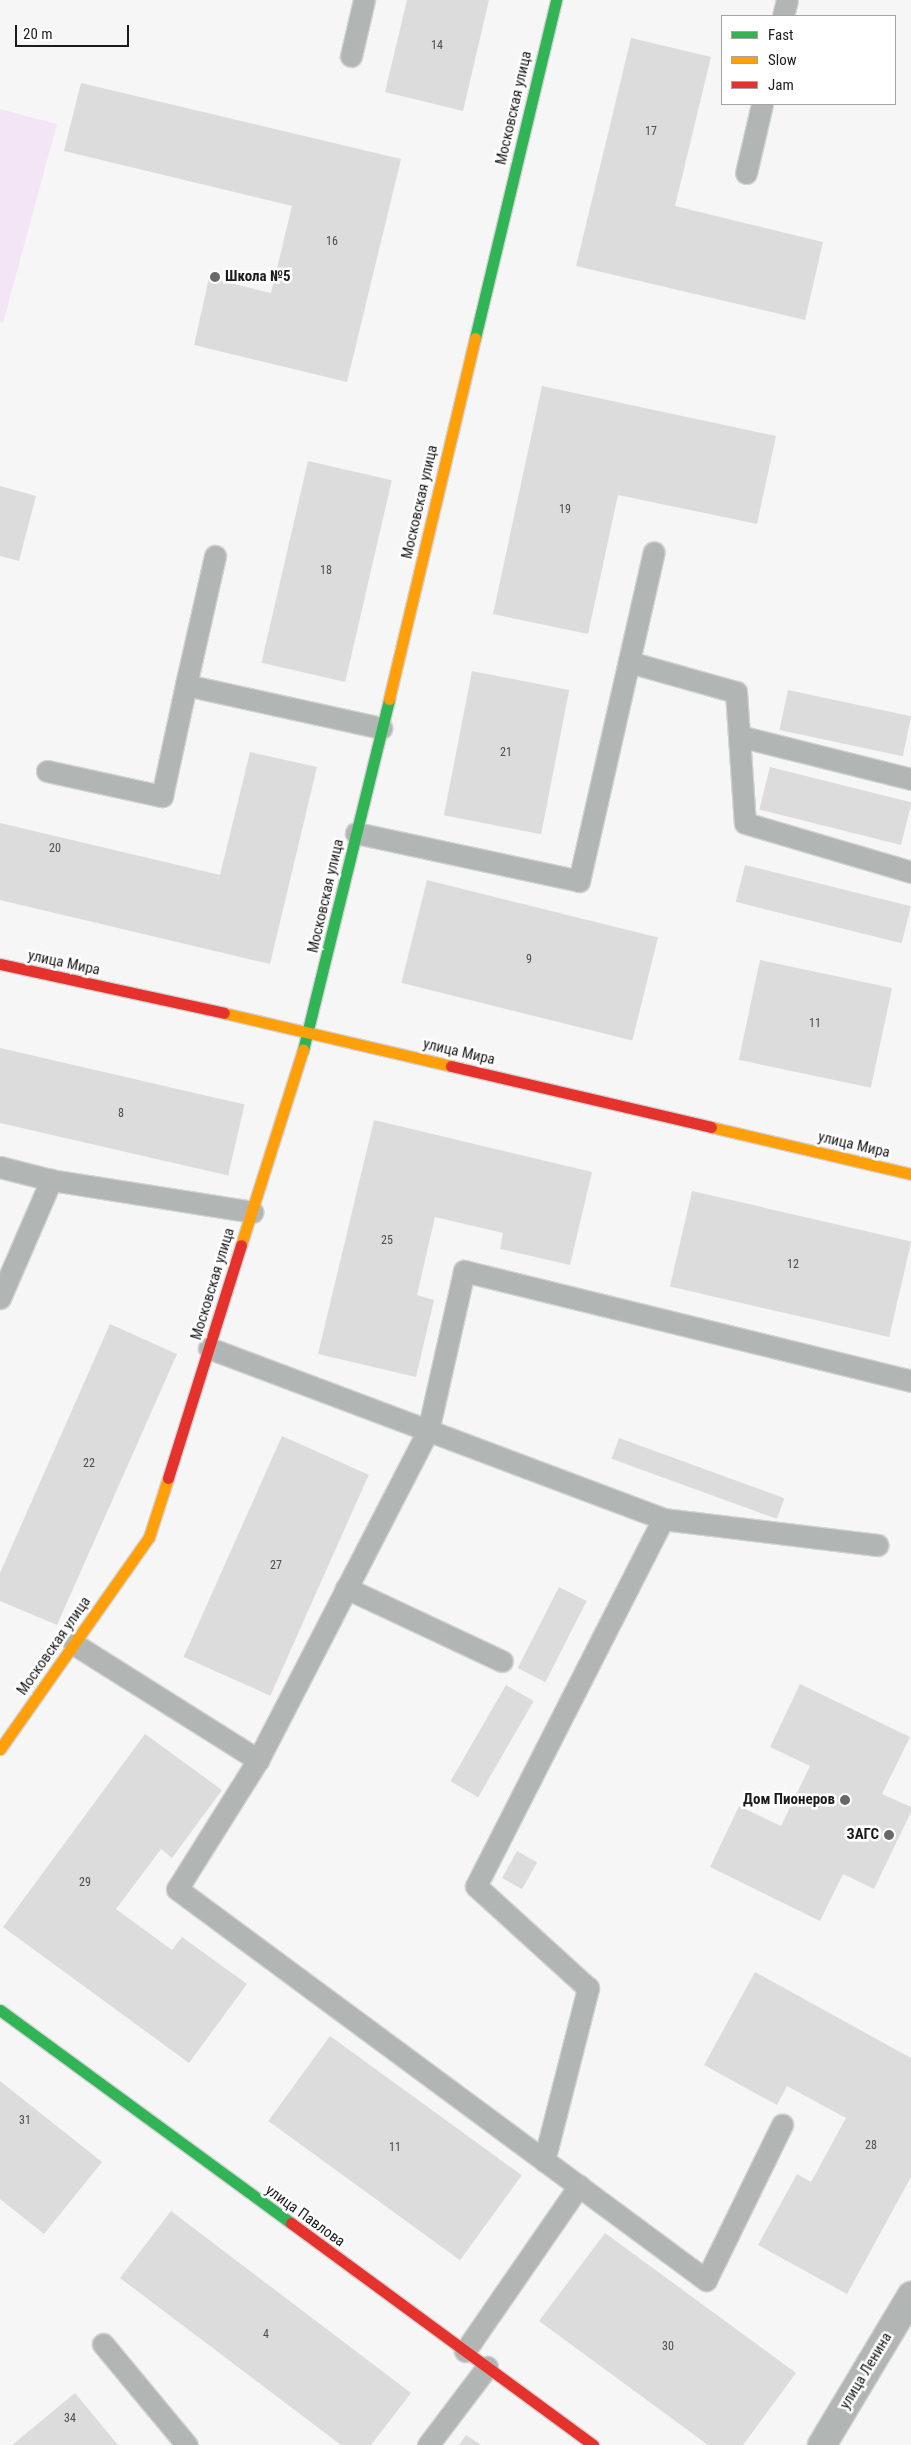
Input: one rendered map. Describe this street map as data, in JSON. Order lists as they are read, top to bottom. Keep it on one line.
{"streets":{"street":["Московская улица","улица Мира","улица Павлова","улица Ленина"]},"crossings":[["Московская улица","улица Мира"]],"places":["Школа №5","Дом Пионеров","ЗАГС"],"house_numbers":["14","17","16","19","18","21","20","9","11","8","25","12","22","27","29","31","28","11","4","30","34"],"legend":["Fast","Slow","Jam"],"scale_bar":"20 m"}
